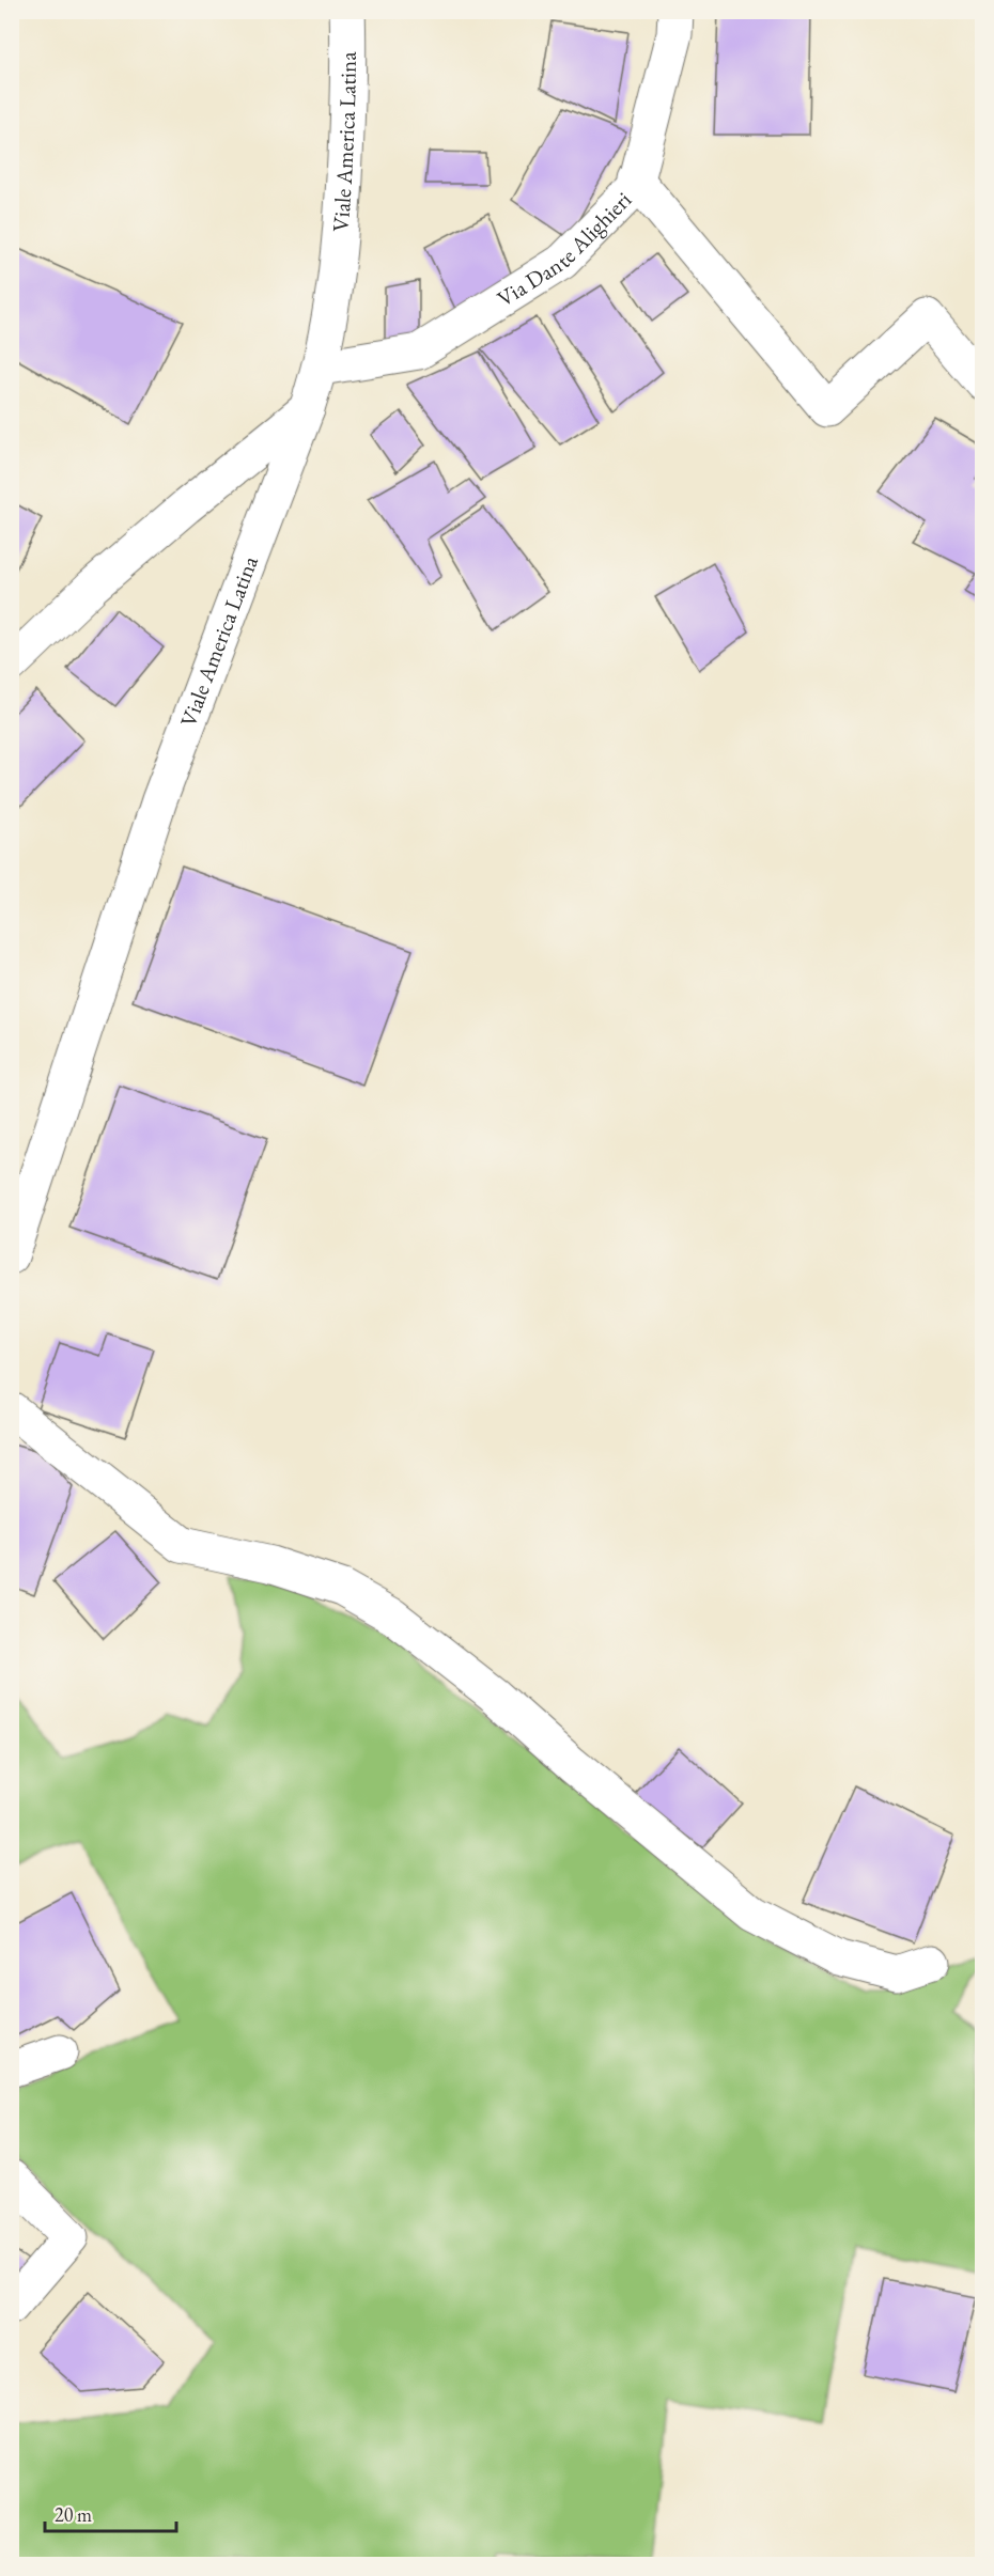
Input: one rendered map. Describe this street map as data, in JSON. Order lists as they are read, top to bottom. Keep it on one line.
{"streets":{"street":["Viale America Latina","Via Dante Alighieri"]},"crossings":[["Viale America Latina","Via Dante Alighieri"]],"scale_bar":"20 m"}
